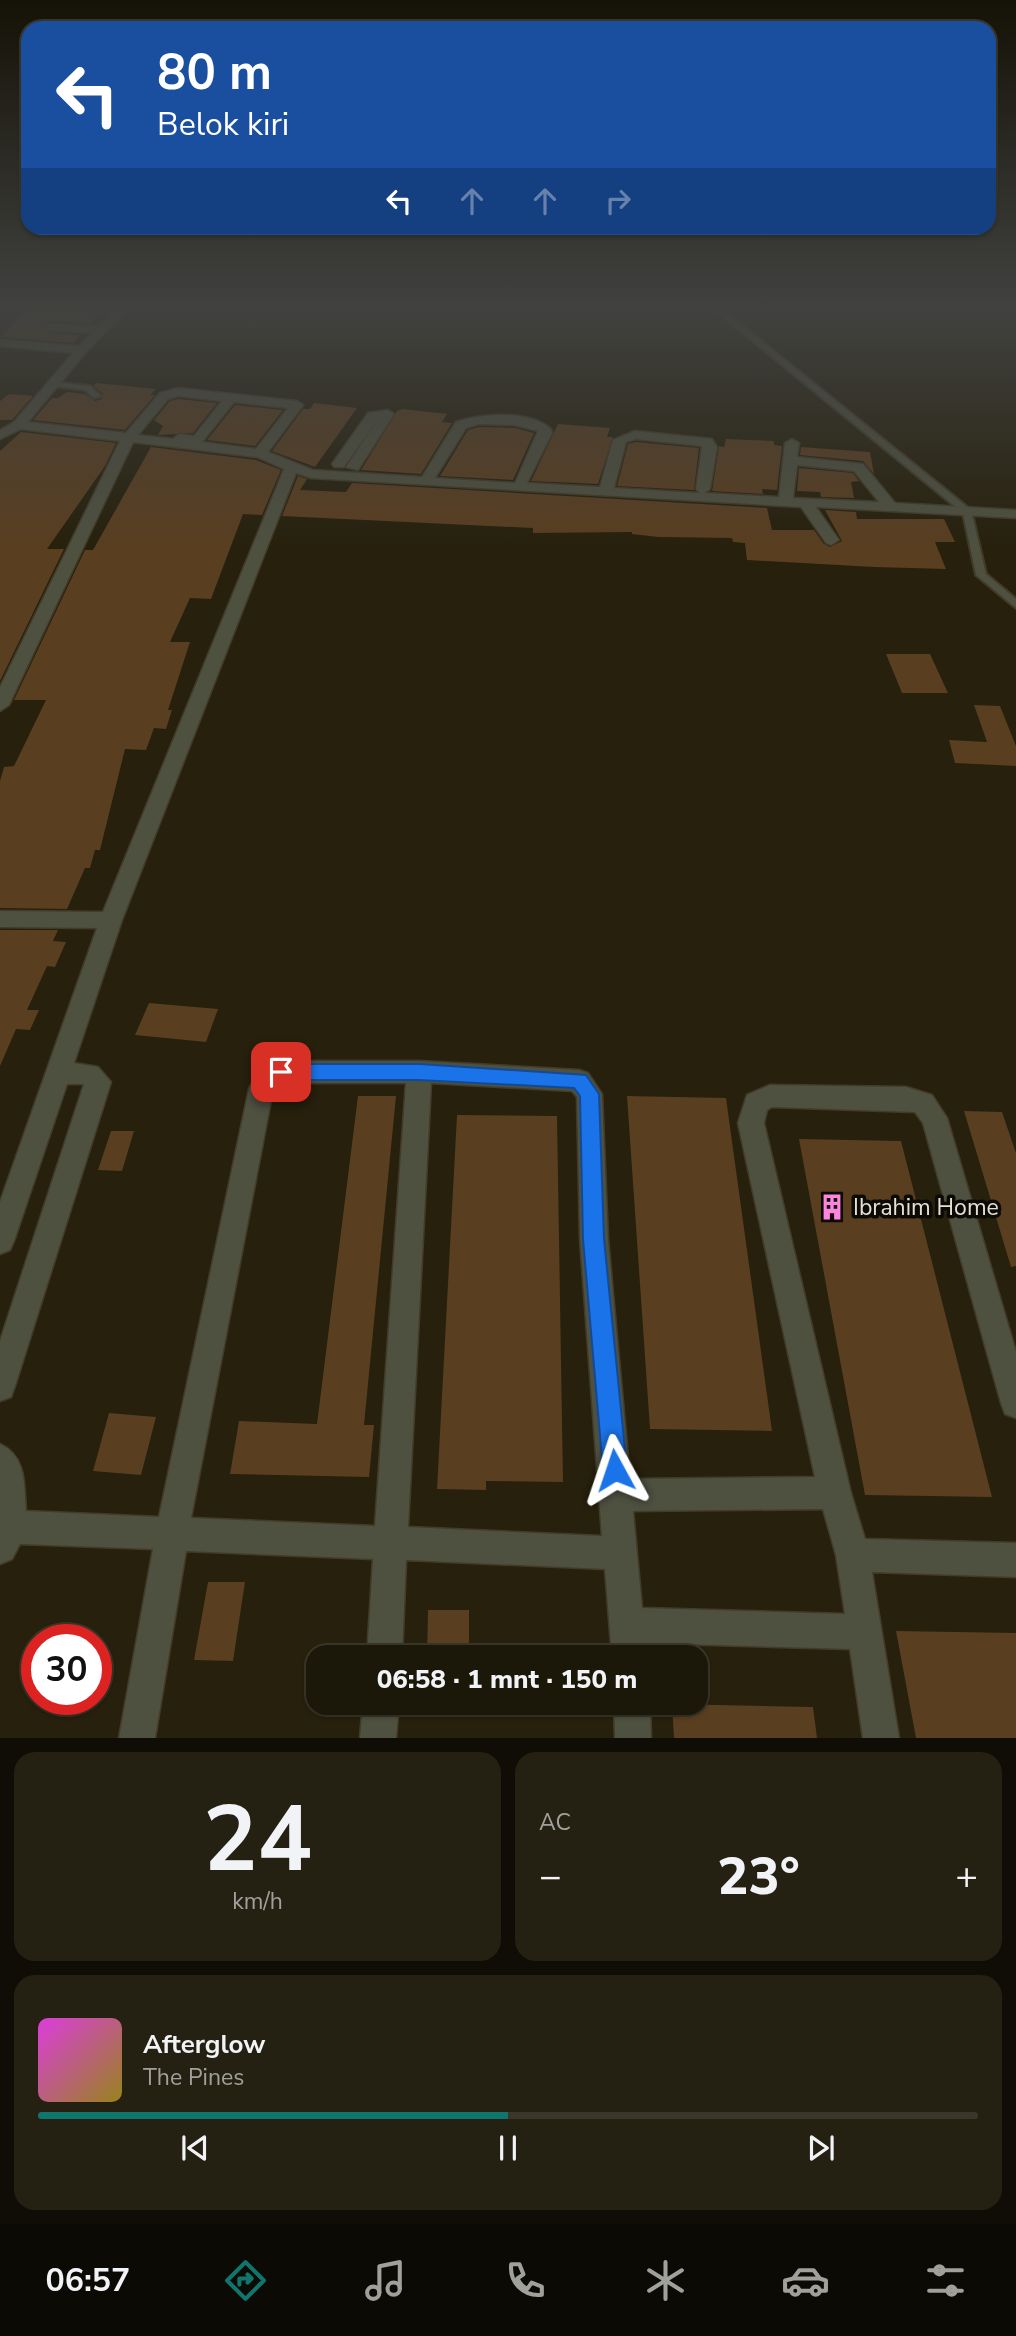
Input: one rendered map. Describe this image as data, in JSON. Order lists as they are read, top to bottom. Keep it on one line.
{"places":{"building":["Ibrahim Home"]},"page":{"turn":["80 m","Belok kiri"],"limit":"30","trip":"06:58 · 1 mnt · 150 m","tile":[["24","km/h"],"AC"],"heat":["−","23°","+"],"song":["Afterglow","The Pines"],"tabs":"06:57"}}
